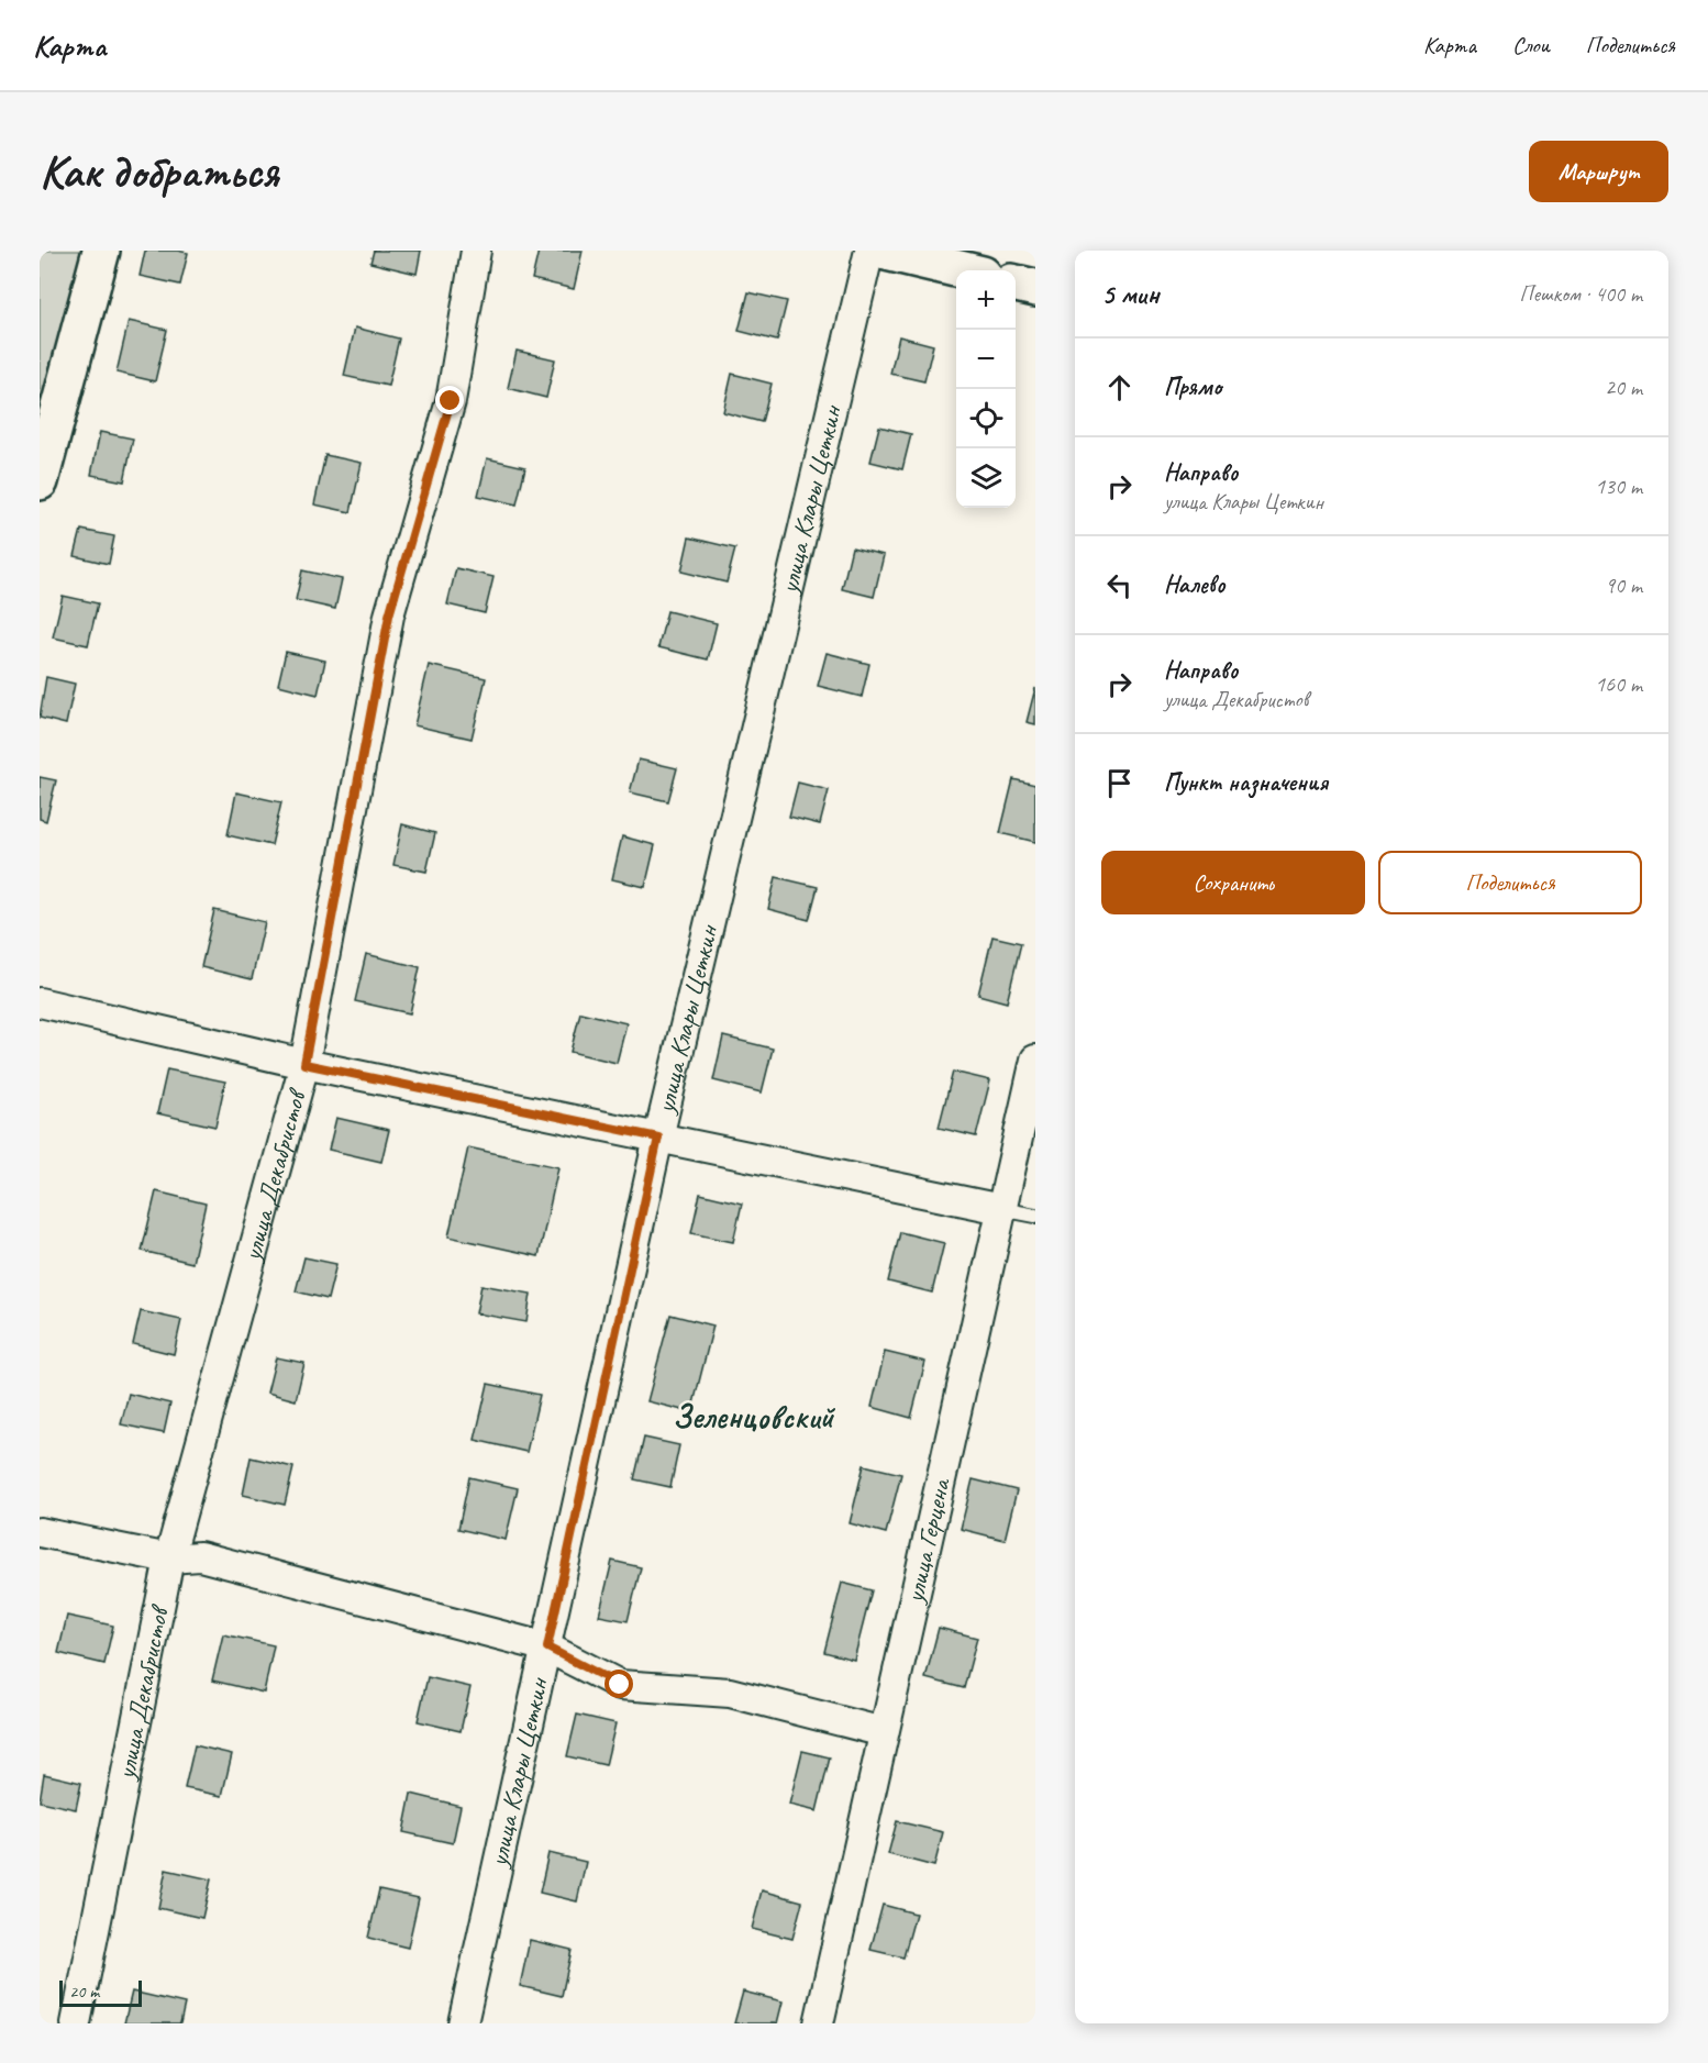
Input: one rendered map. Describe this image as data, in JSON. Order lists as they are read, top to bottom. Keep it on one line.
{"streets":{"street":["улица Клары Цеткин","улица Декабристов","улица Герцена"]},"districts":["Зеленцовский"],"scale_bar":"20 m","page":{"header":"Карта","nav":["Карта","Слои","Поделиться"],"buttons":["Маршрут",["Сохранить","Поделиться"]],"title":"Как добраться","heading":["5 мин","Пешком · 400 m"],"map_buttons":["+","−"],"list":[["Прямо","20 m"],["Направо","улица Клары Цеткин","130 m"],["Налево","90 m"],["Направо","улица Декабристов","160 m"],"Пункт назначения"],"scale":"20 m"}}
